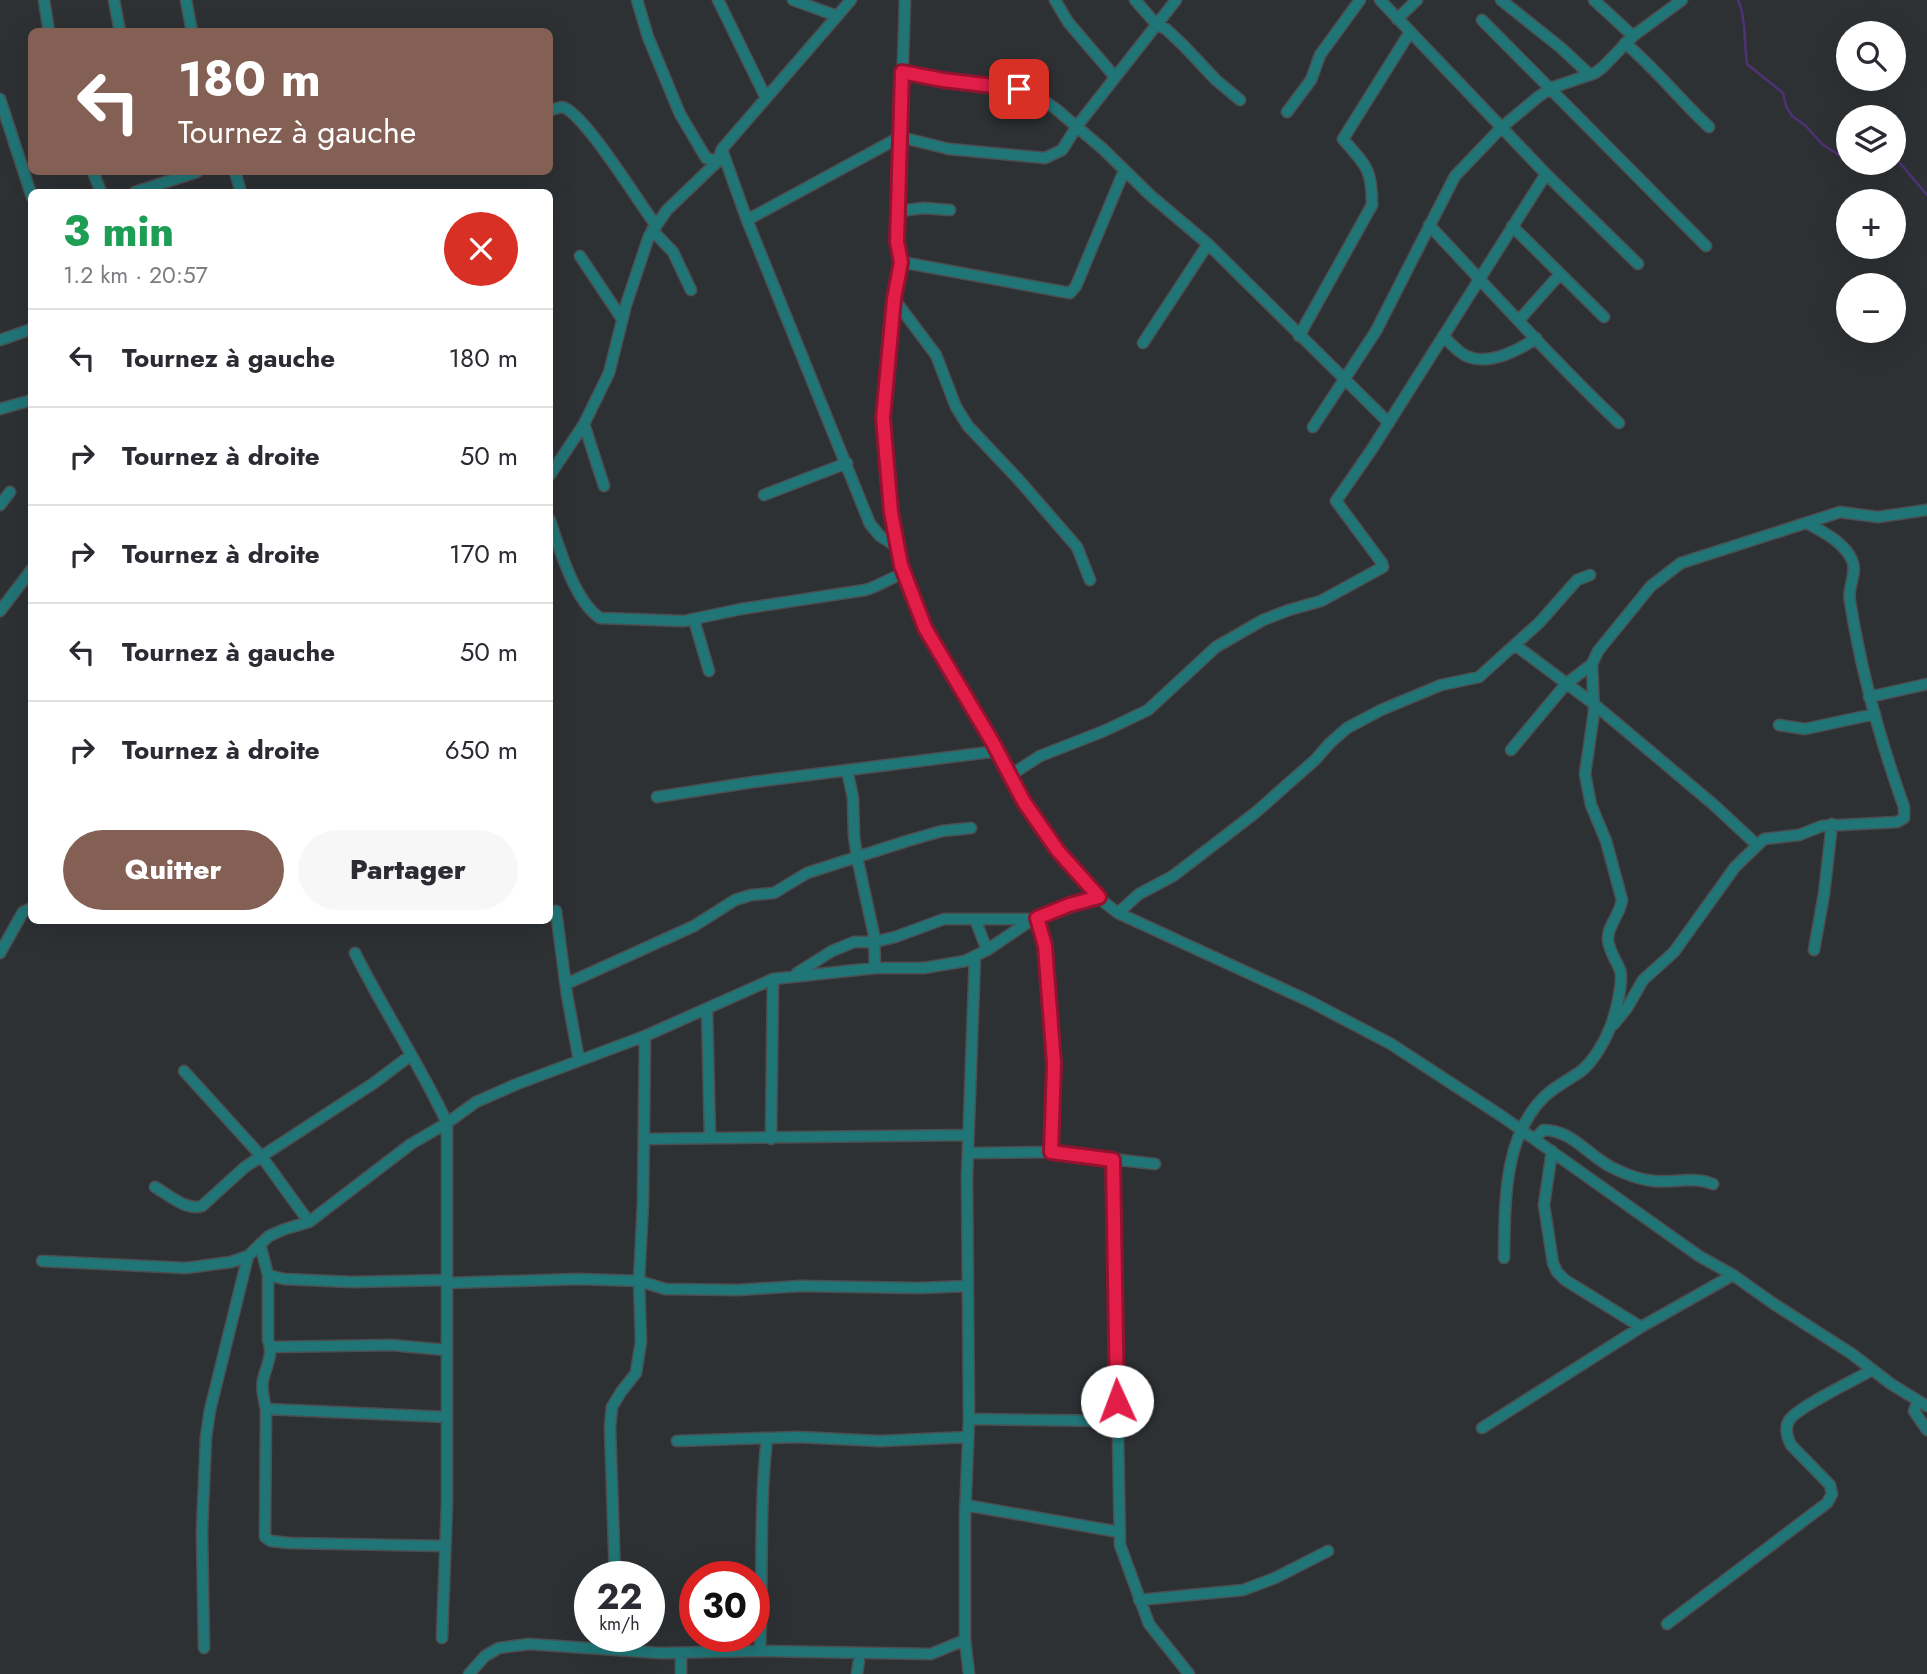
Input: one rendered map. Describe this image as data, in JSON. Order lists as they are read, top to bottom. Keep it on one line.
{"page":{"map_buttons":["+","−"],"turn":["180 m","Tournez à gauche"],"heading":["3 min","1.2 km · 20:57"],"list":[{"name":"Tournez à gauche","value":"180 m"},{"name":"Tournez à droite","value":"50 m"},{"name":"Tournez à droite","value":"170 m"},{"name":"Tournez à gauche","value":"50 m"},{"name":"Tournez à droite","value":"650 m"}],"buttons":["Quitter","Partager"],"speed":"22 km/h","limit":"30"}}
